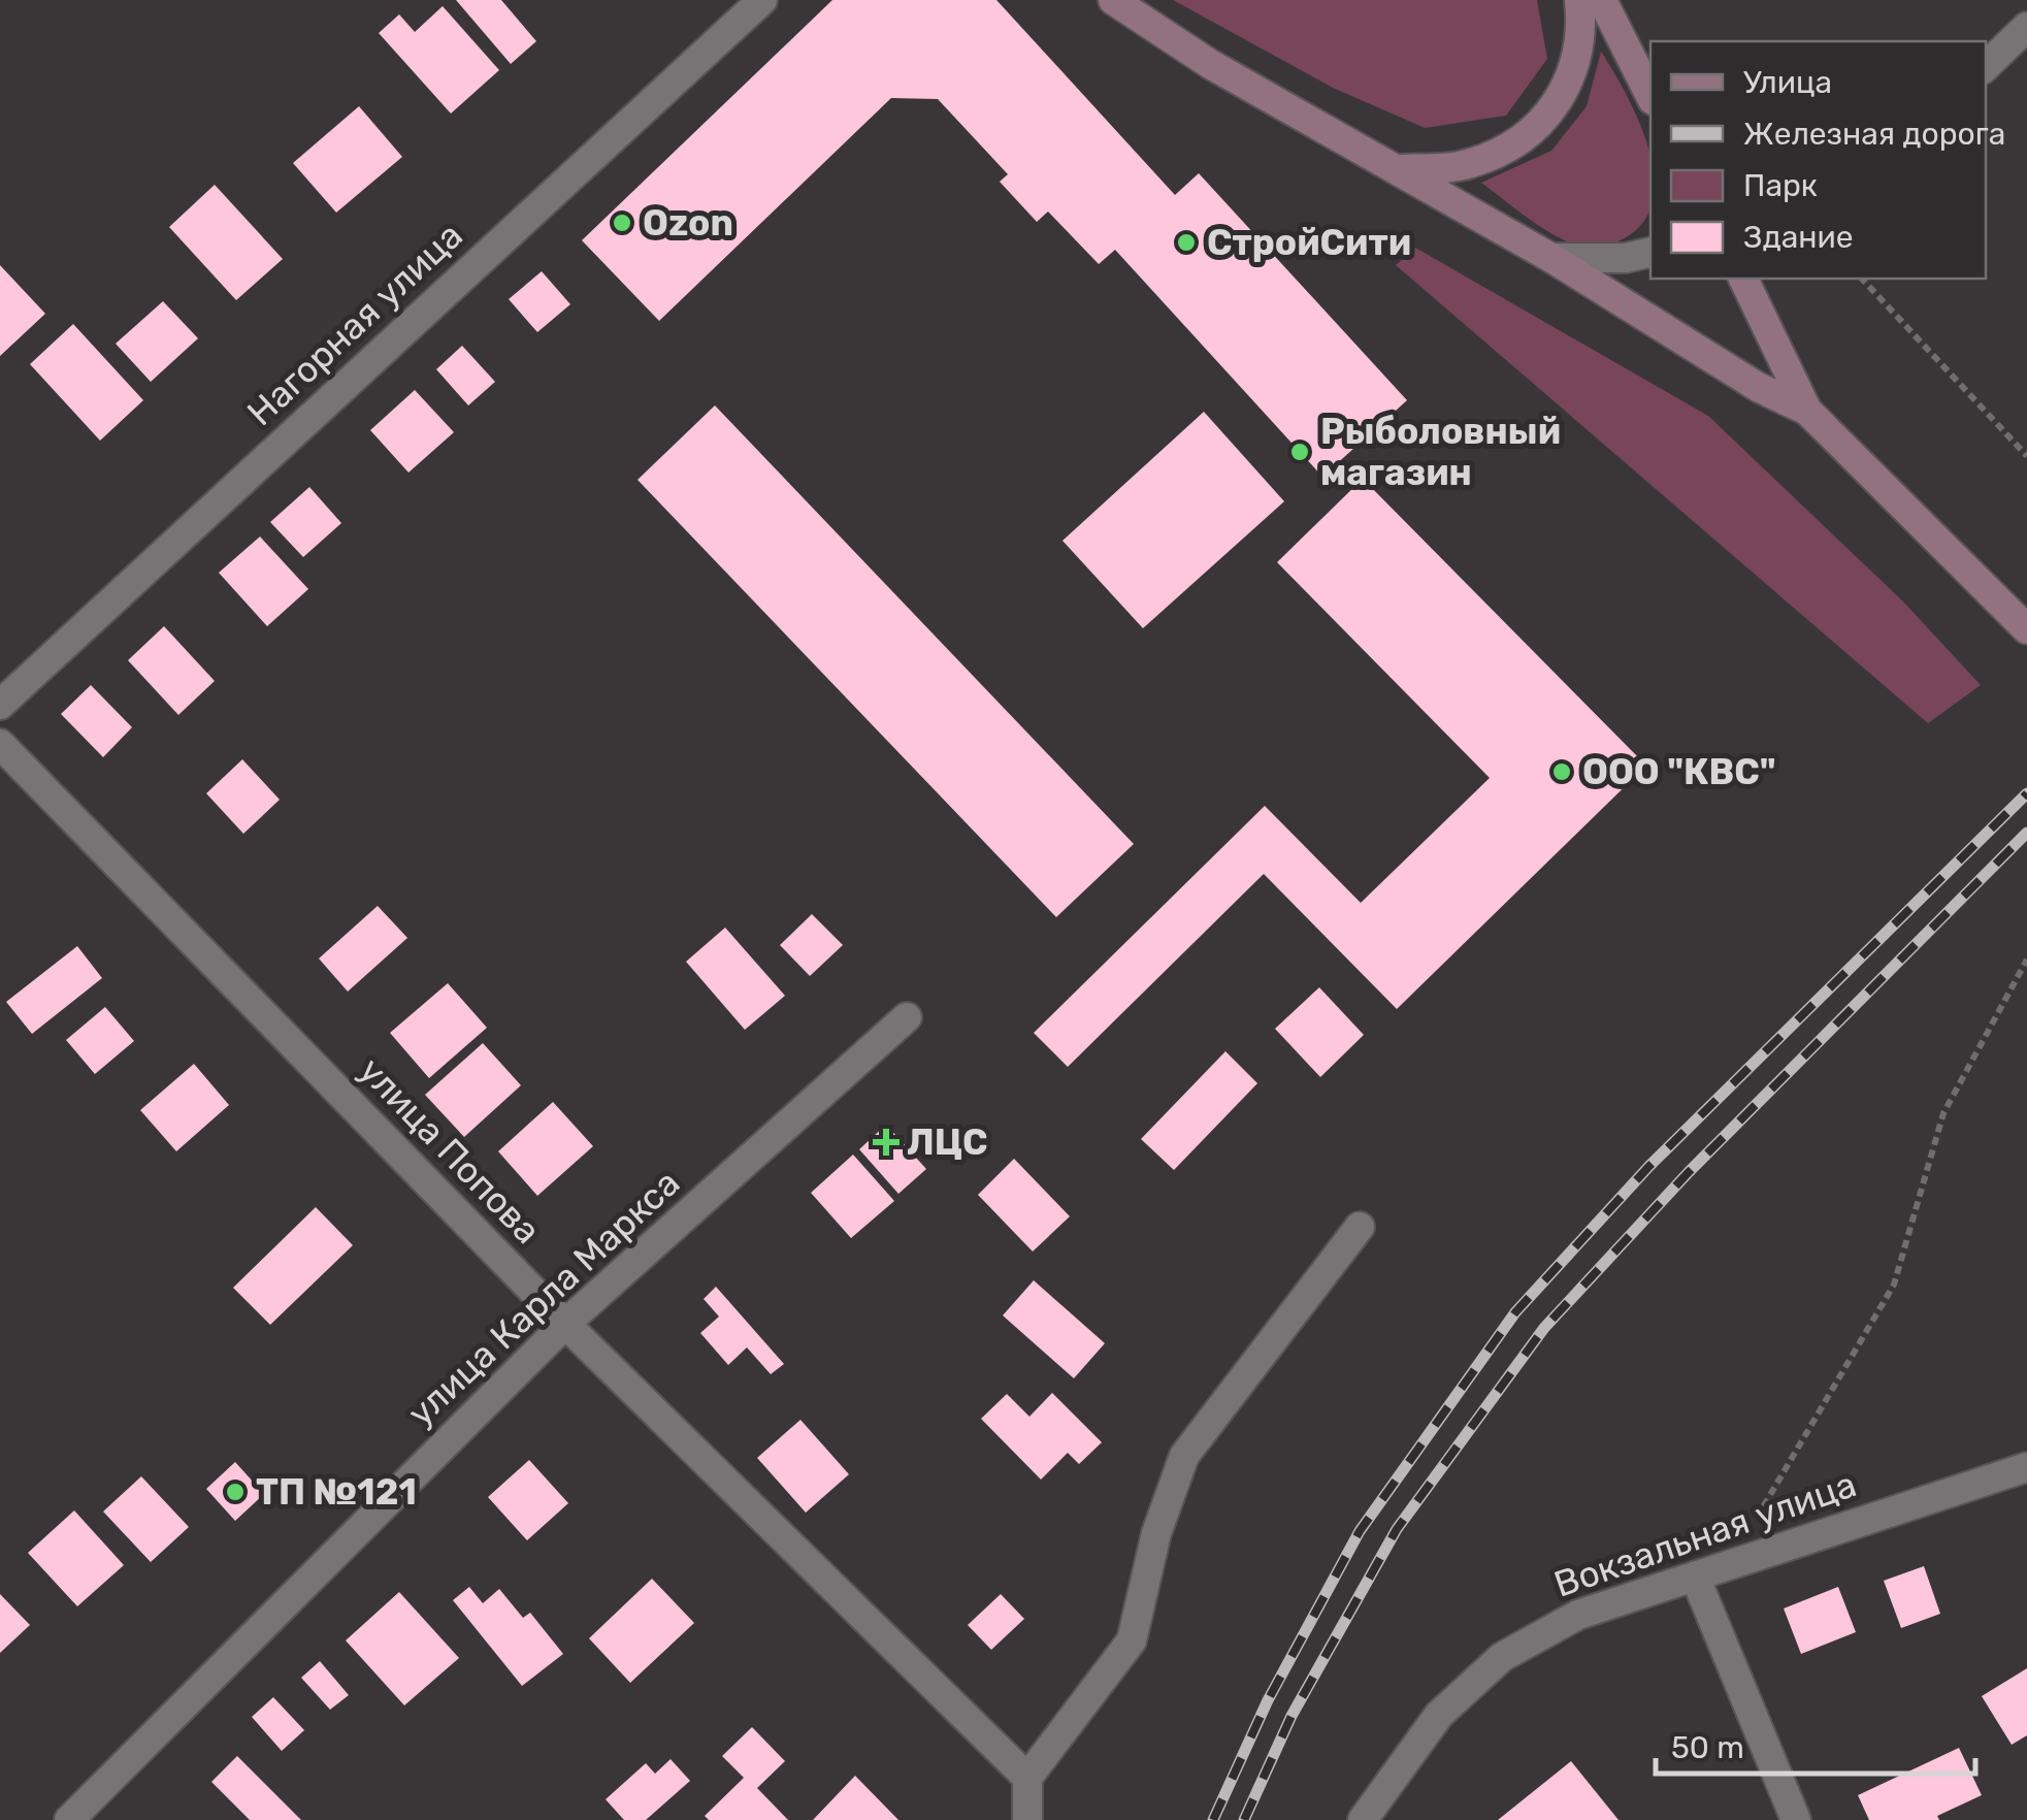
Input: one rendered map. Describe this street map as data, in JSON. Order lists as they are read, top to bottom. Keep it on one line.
{"streets":{"street":["Нагорная улица","улица Попова","улица Карла Маркса","Вокзальная улица"]},"crossings":[["улица Попова","улица Карла Маркса"]],"places":{"other":["Ozon","СтройСити","Рыболовный магазин","ООО \"КВС\"","ТП №121"],"health":["ЛЦС"]},"legend":["Улица","Железная дорога","Парк","Здание"],"scale_bar":"50 m"}
